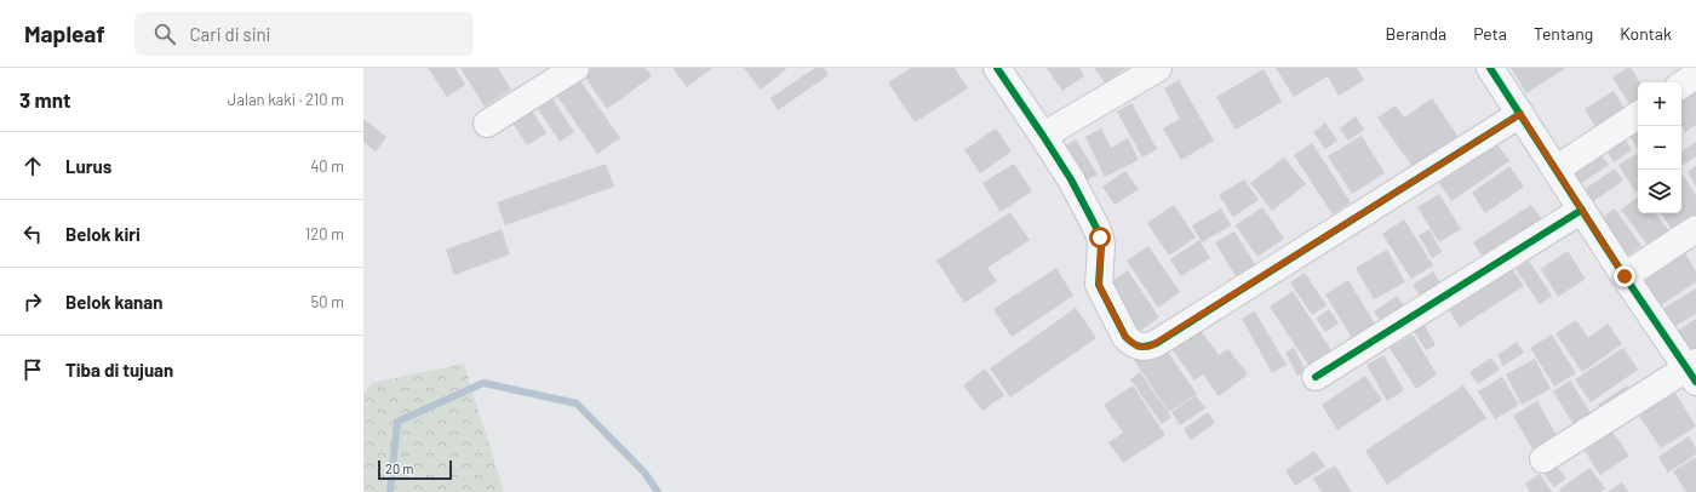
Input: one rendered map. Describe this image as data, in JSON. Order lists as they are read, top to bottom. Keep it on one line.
{"scale_bar":"20 m","page":{"header":"Mapleaf","search":"Cari di sini","nav":["Beranda","Peta","Tentang","Kontak"],"heading":["3 mnt","Jalan kaki · 210 m"],"map_buttons":["+","−"],"list":[["Lurus","40 m"],["Belok kiri","120 m"],["Belok kanan","50 m"],"Tiba di tujuan"],"scale":"20 m"}}
